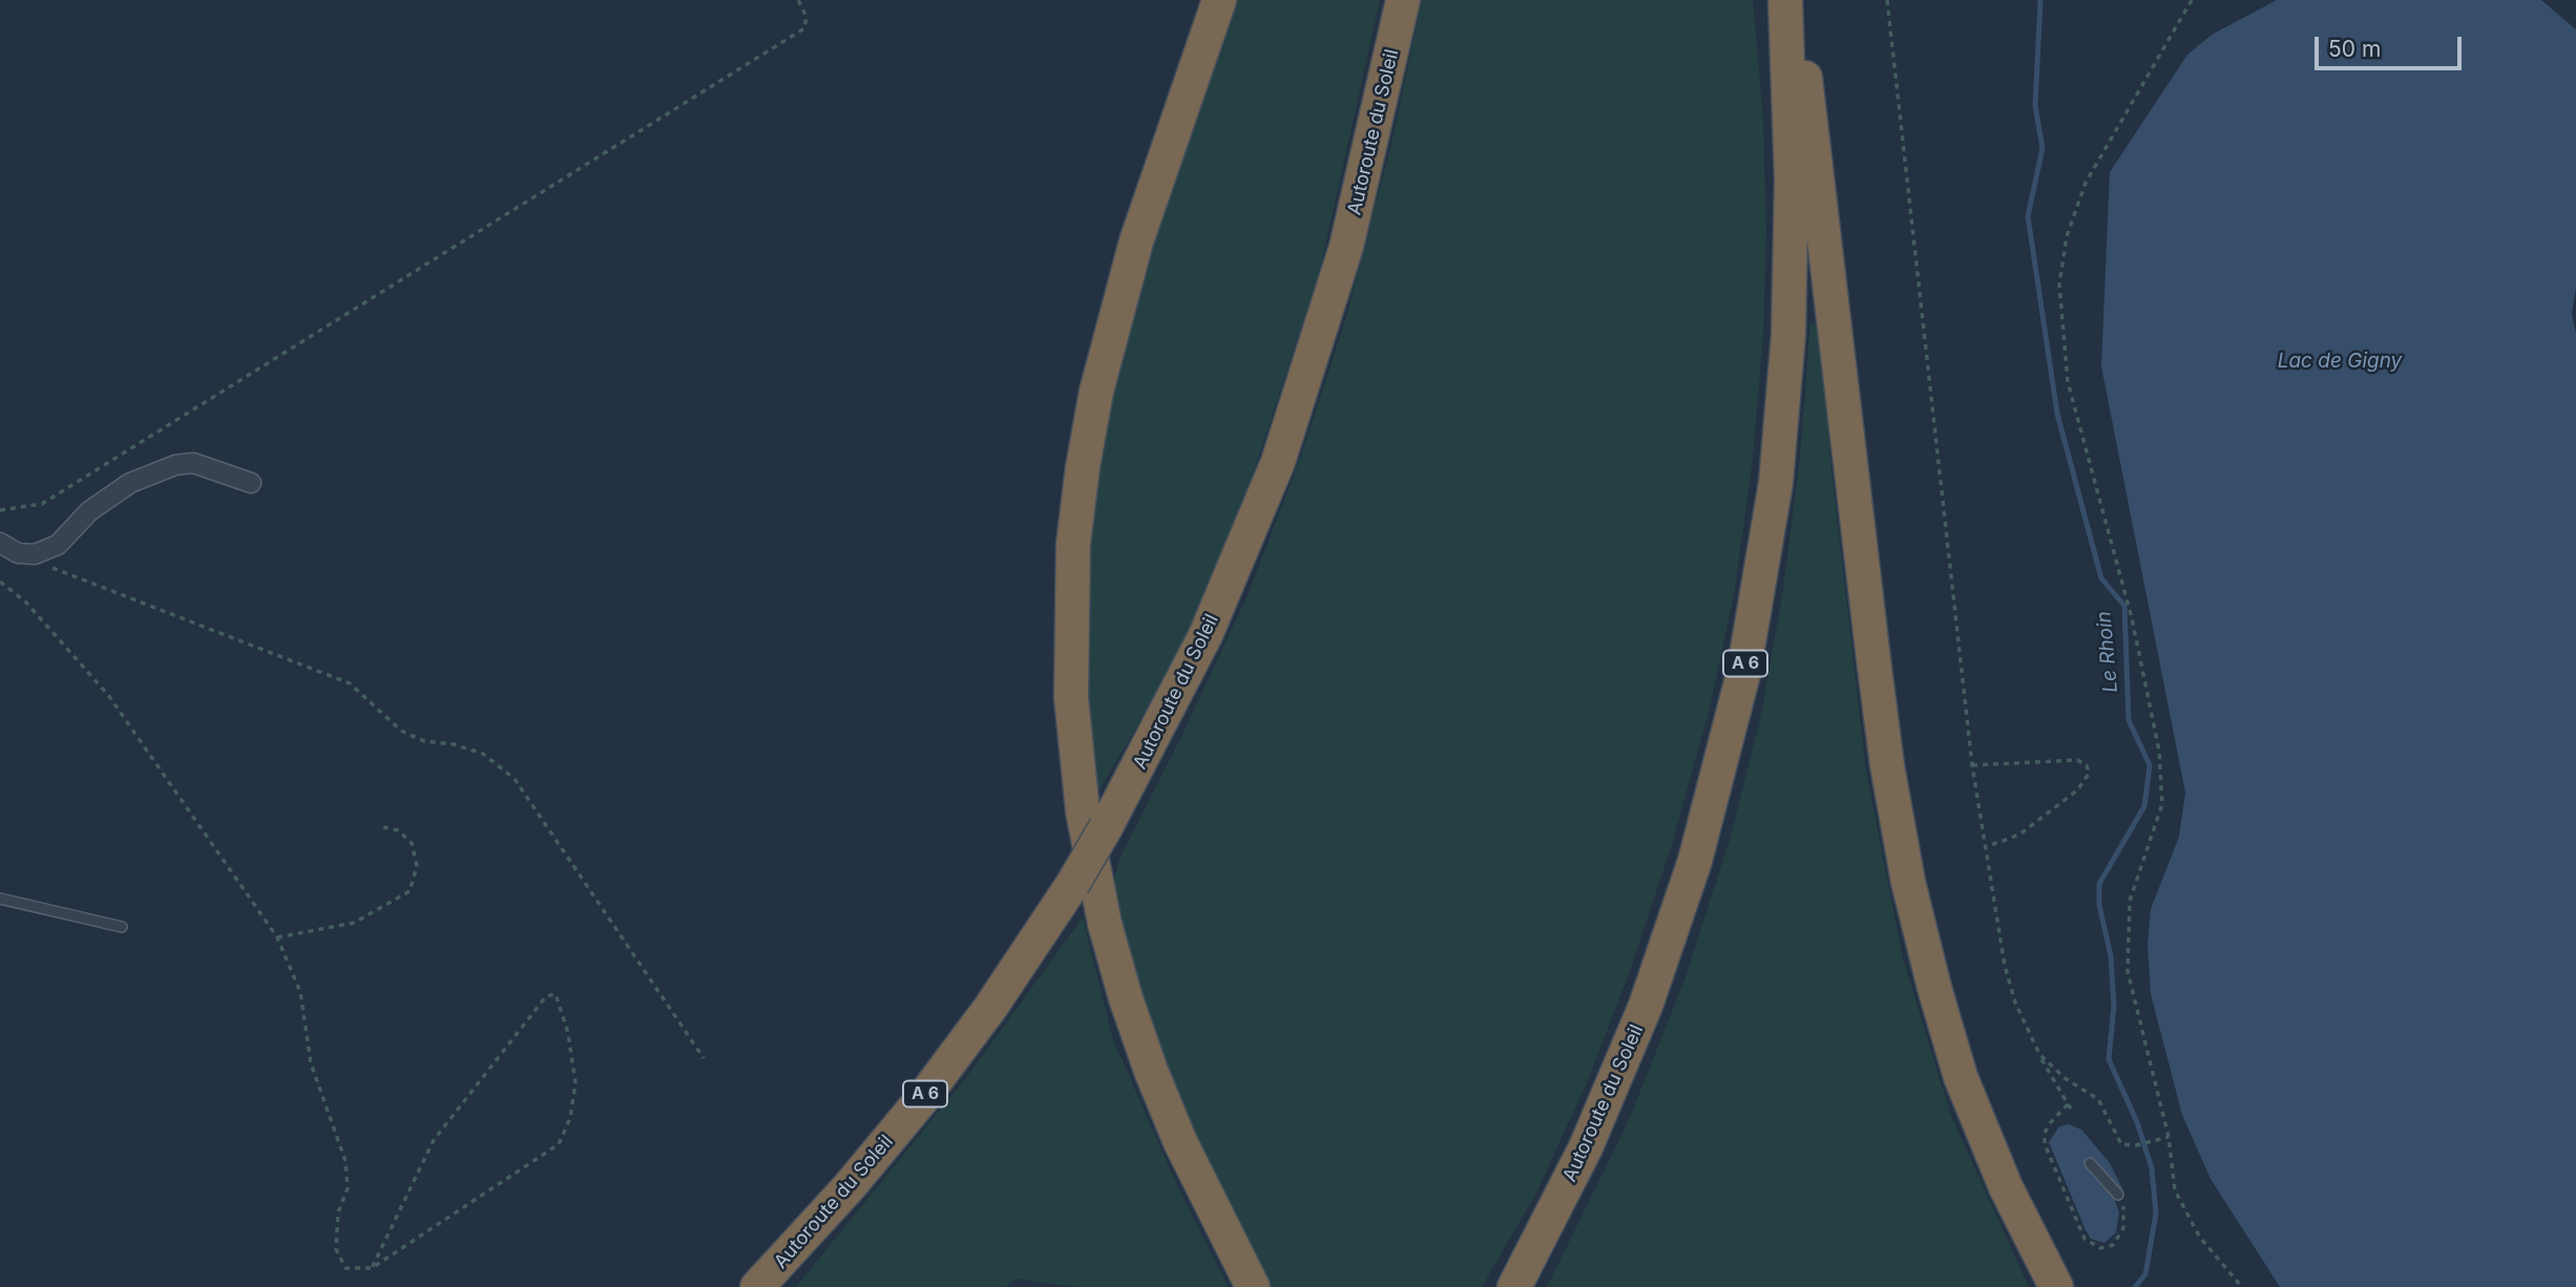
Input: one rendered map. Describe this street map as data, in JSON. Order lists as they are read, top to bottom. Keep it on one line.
{"streets":{"highway":["Autoroute du Soleil","A 6"]},"water":["Lac de Gigny","Le Rhoin"],"scale_bar":"50 m"}
